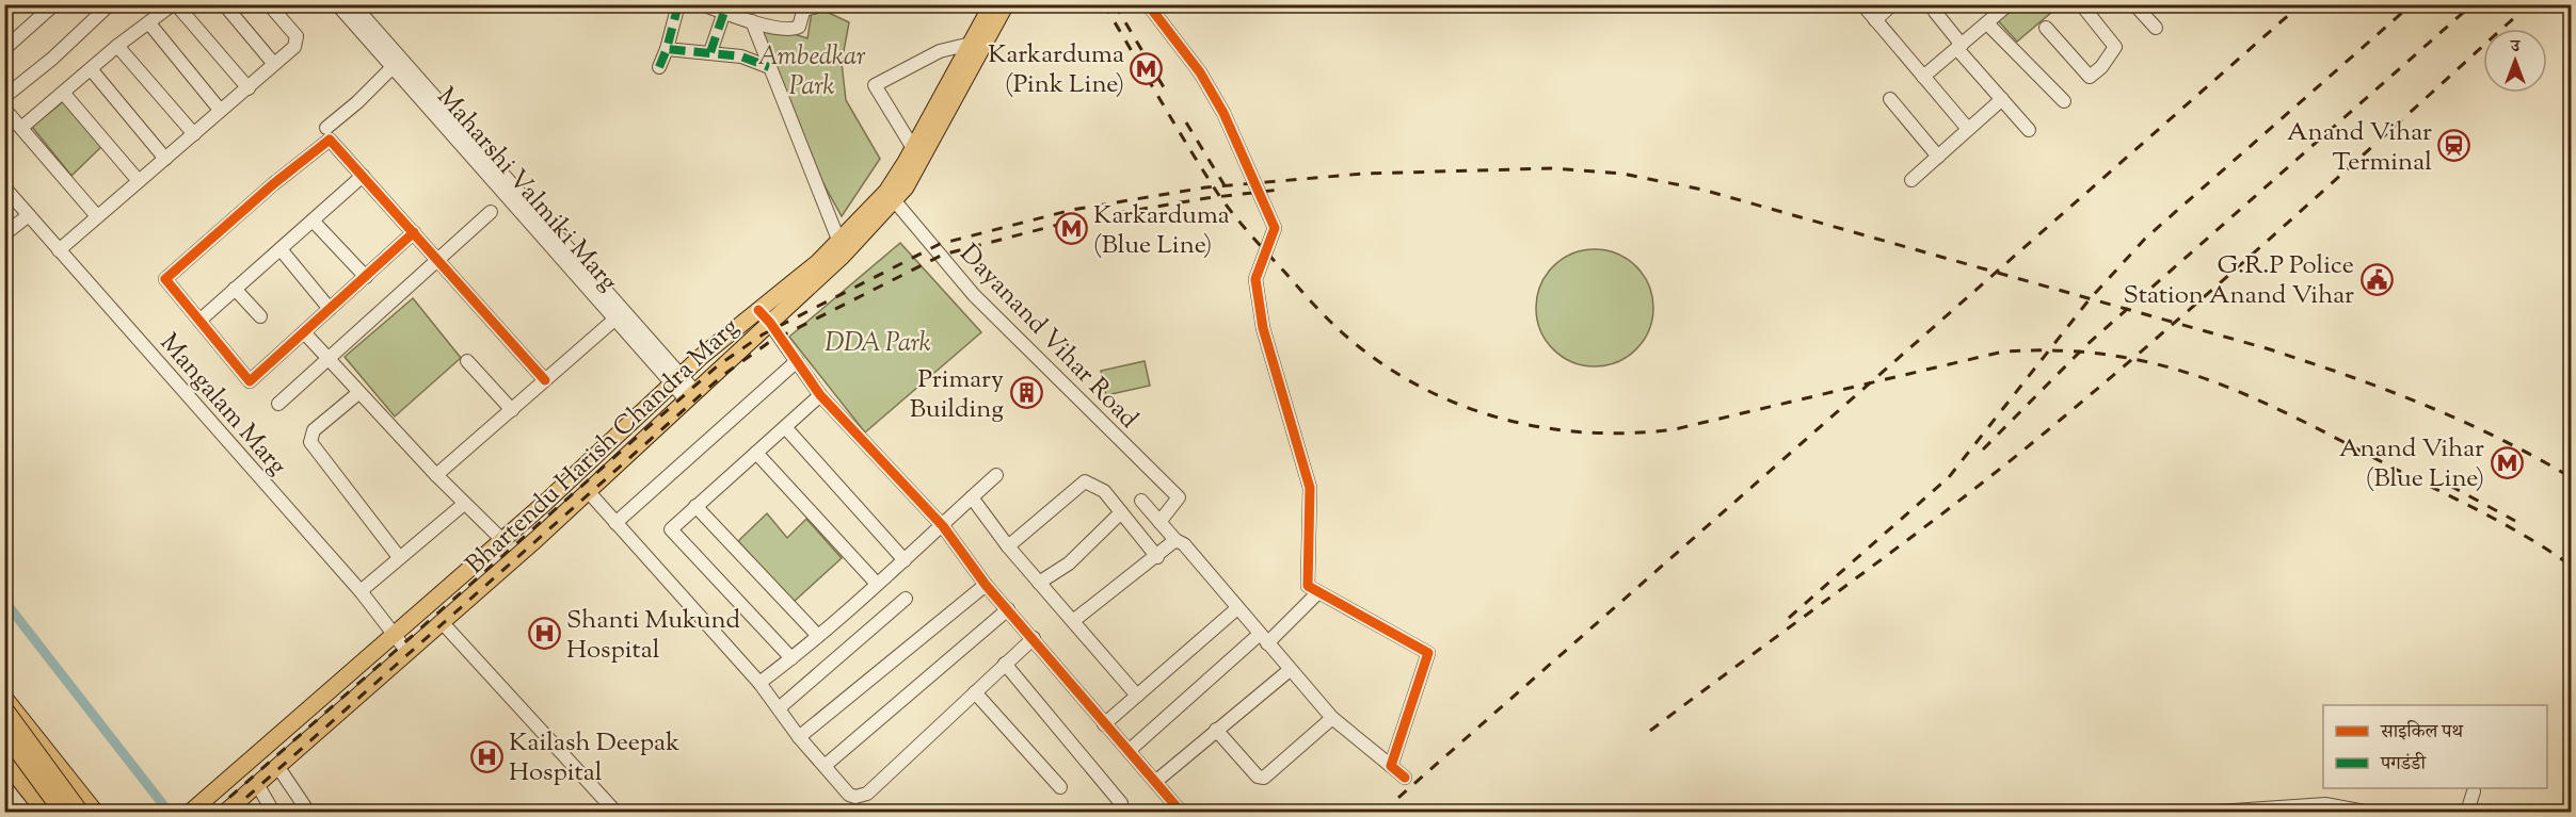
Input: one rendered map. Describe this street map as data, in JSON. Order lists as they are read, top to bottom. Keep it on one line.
{"streets":{"main road":["Bhartendu Harish Chandra Marg"],"street":["Maharshi Valmiki Marg","Dayanand Vihar Road","Mangalam Marg"]},"crossings":[["Maharshi Valmiki Marg","Bhartendu Harish Chandra Marg"],["Dayanand Vihar Road","Bhartendu Harish Chandra Marg"],["Mangalam Marg","Bhartendu Harish Chandra Marg"]],"parks":["Ambedkar Park","DDA Park"],"places":{"metro station":["Karkarduma (Pink Line)","Karkarduma (Blue Line)","Anand Vihar (Blue Line)"],"station":["Anand Vihar Terminal"],"public building":["G.R.P Police Station Anand Vihar"],"building":["Primary Building"],"hospital":["Shanti Mukund Hospital","Kailash Deepak Hospital"]},"legend":["साइकिल पथ","पगडंडी"],"north":"top"}
